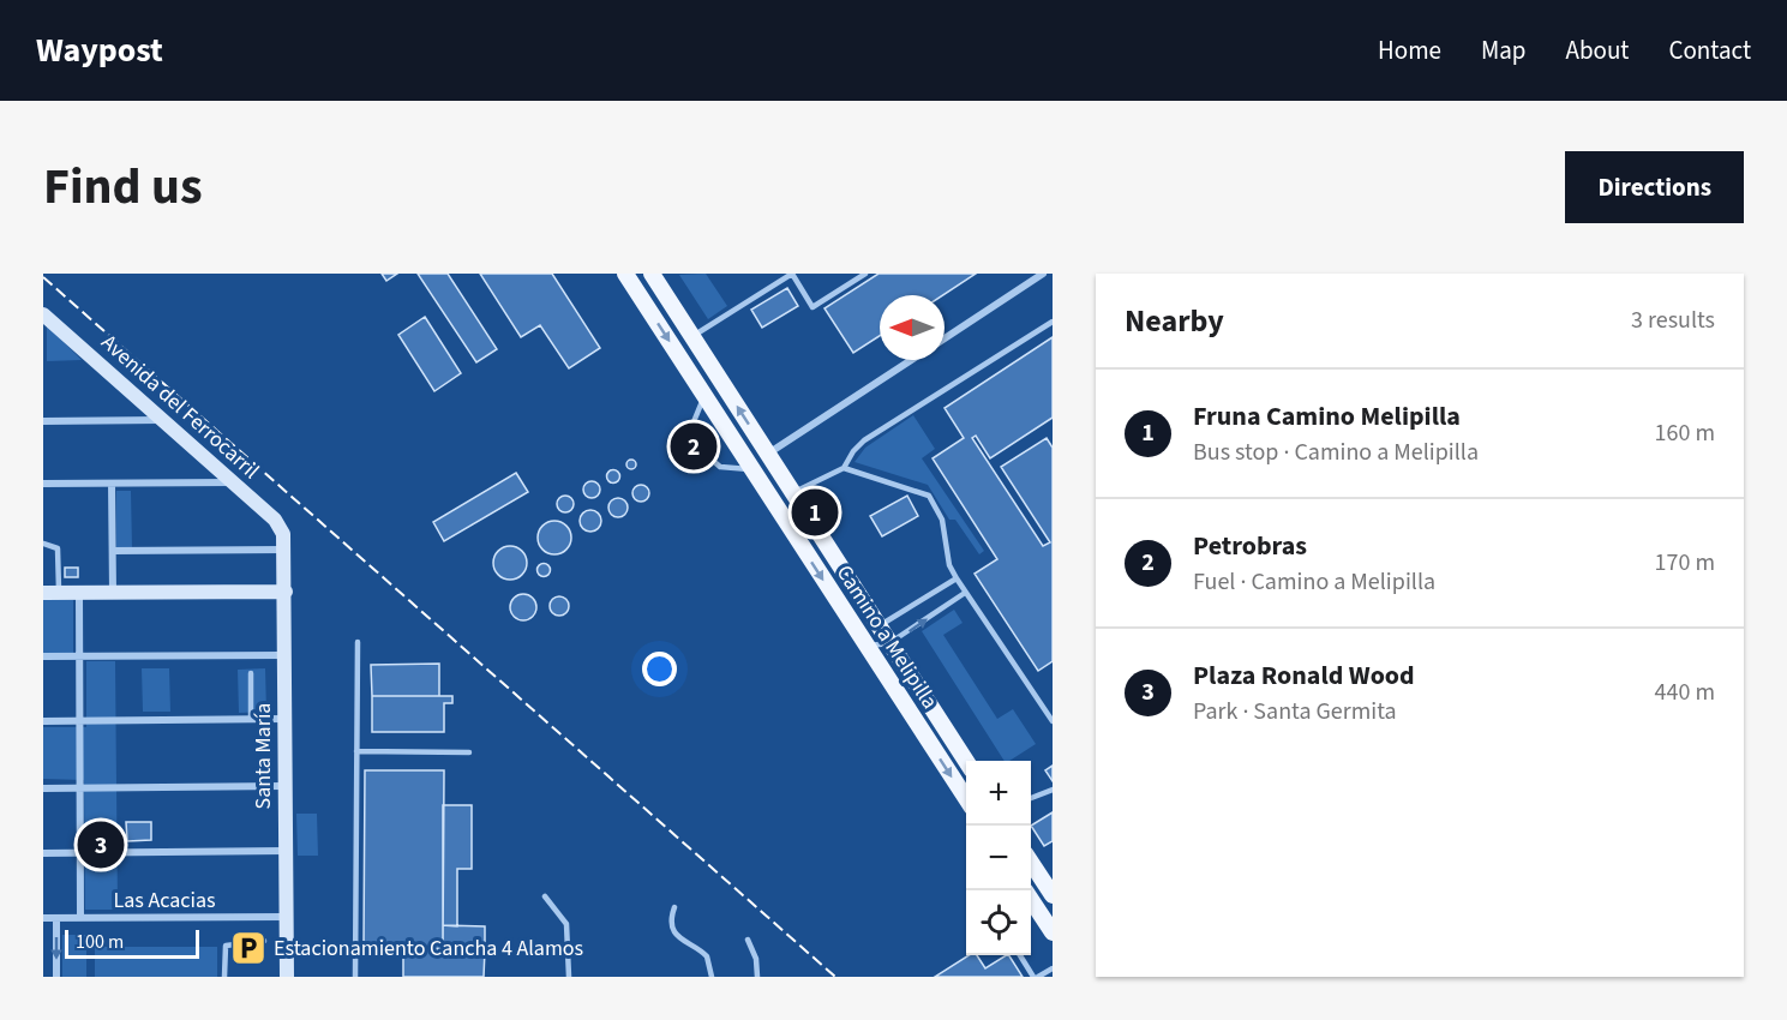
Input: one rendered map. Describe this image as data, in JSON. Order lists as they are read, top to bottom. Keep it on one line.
{"streets":{"main road":["Camino a Melipilla"],"street":["Avenida del Ferrocarril","Santa María","Las Acacias"]},"crossings":[["Avenida del Ferrocarril","Santa María"],["Santa María","Las Acacias"]],"places":{"parking":["Estacionamiento Cancha 4 Alamos"]},"scale_bar":"100 m","north":"left","page":{"header":"Waypost","nav":["Home","Map","About","Contact"],"title":"Find us","buttons":"Directions","heading":["Nearby","3 results"],"list":[{"mark":"1","name":"Fruna Camino Melipilla","note":"Bus stop · Camino a Melipilla","value":"160 m"},{"mark":"2","name":"Petrobras","note":"Fuel · Camino a Melipilla","value":"170 m"},{"mark":"3","name":"Plaza Ronald Wood","note":"Park · Santa Germita","value":"440 m"}],"pins":["2","1","3"],"map_buttons":["+","−"],"scale":"100 m"}}
